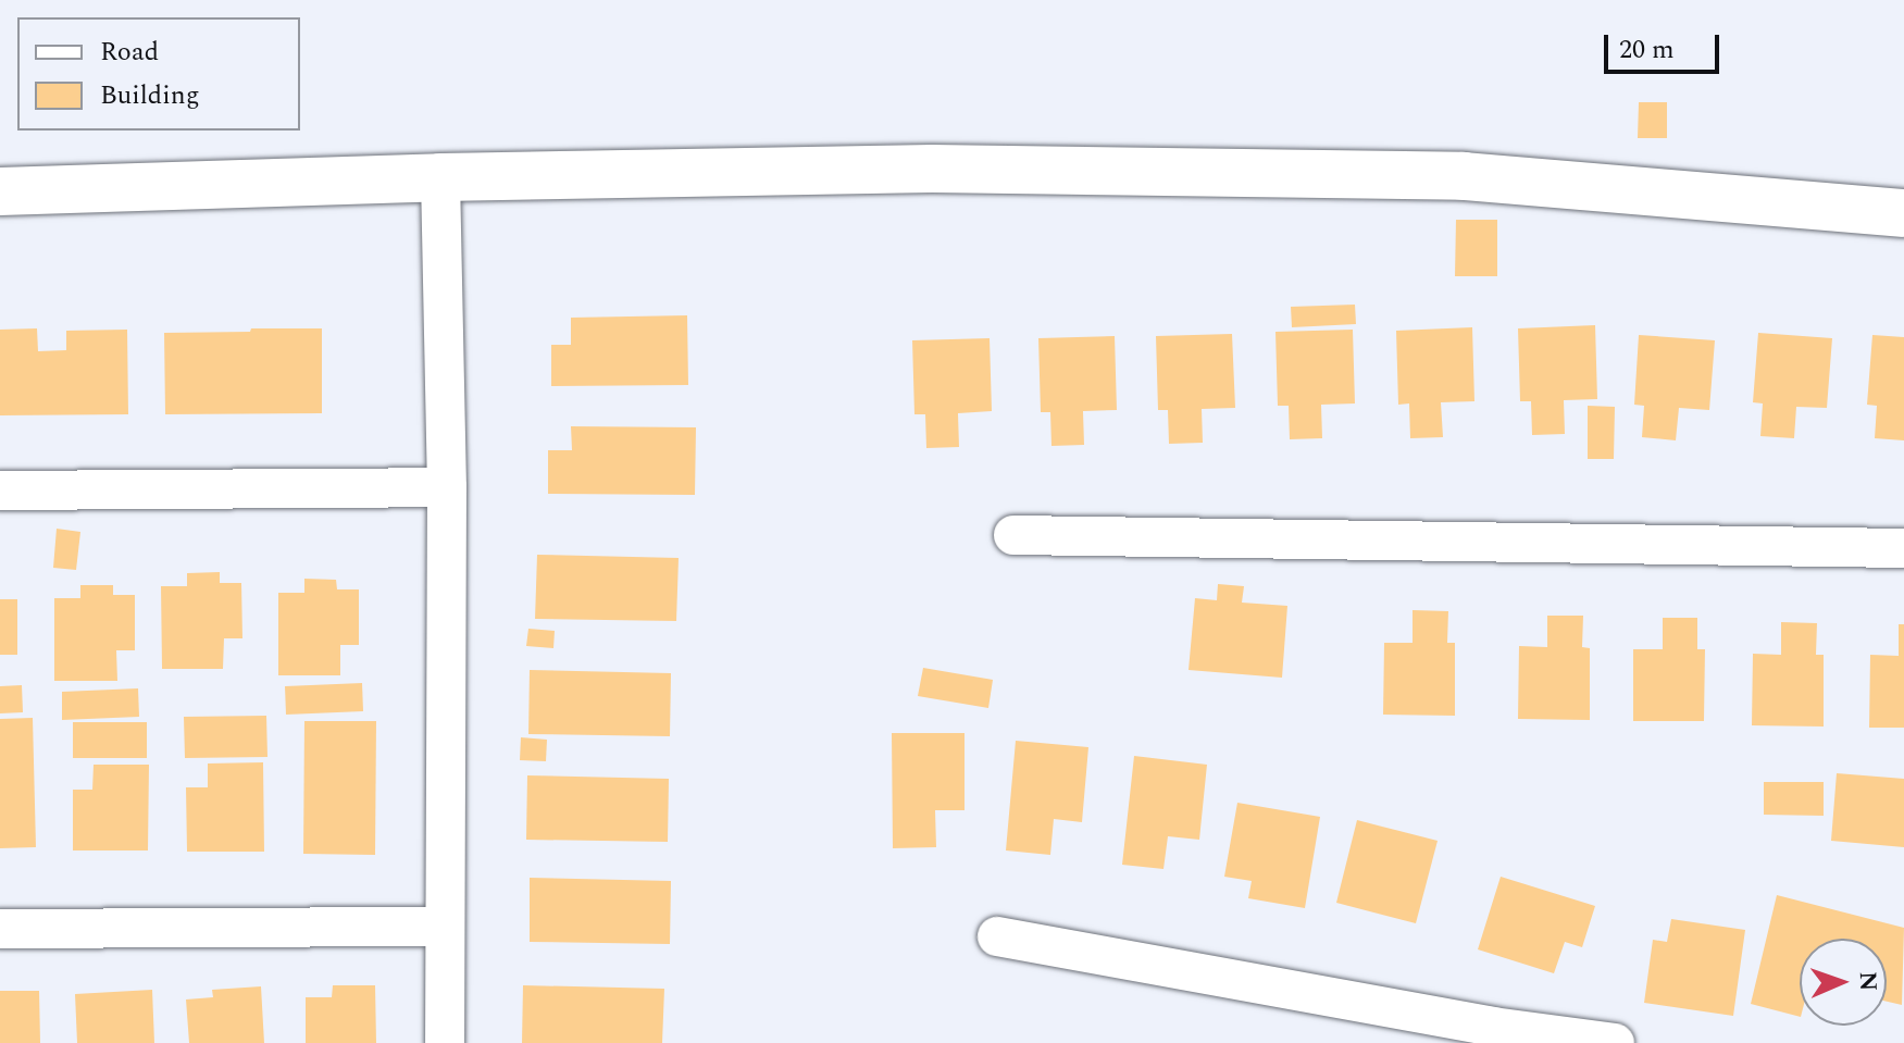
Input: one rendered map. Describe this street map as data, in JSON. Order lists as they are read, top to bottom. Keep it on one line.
{"legend":["Road","Building"],"scale_bar":"20 m","north":"right"}
